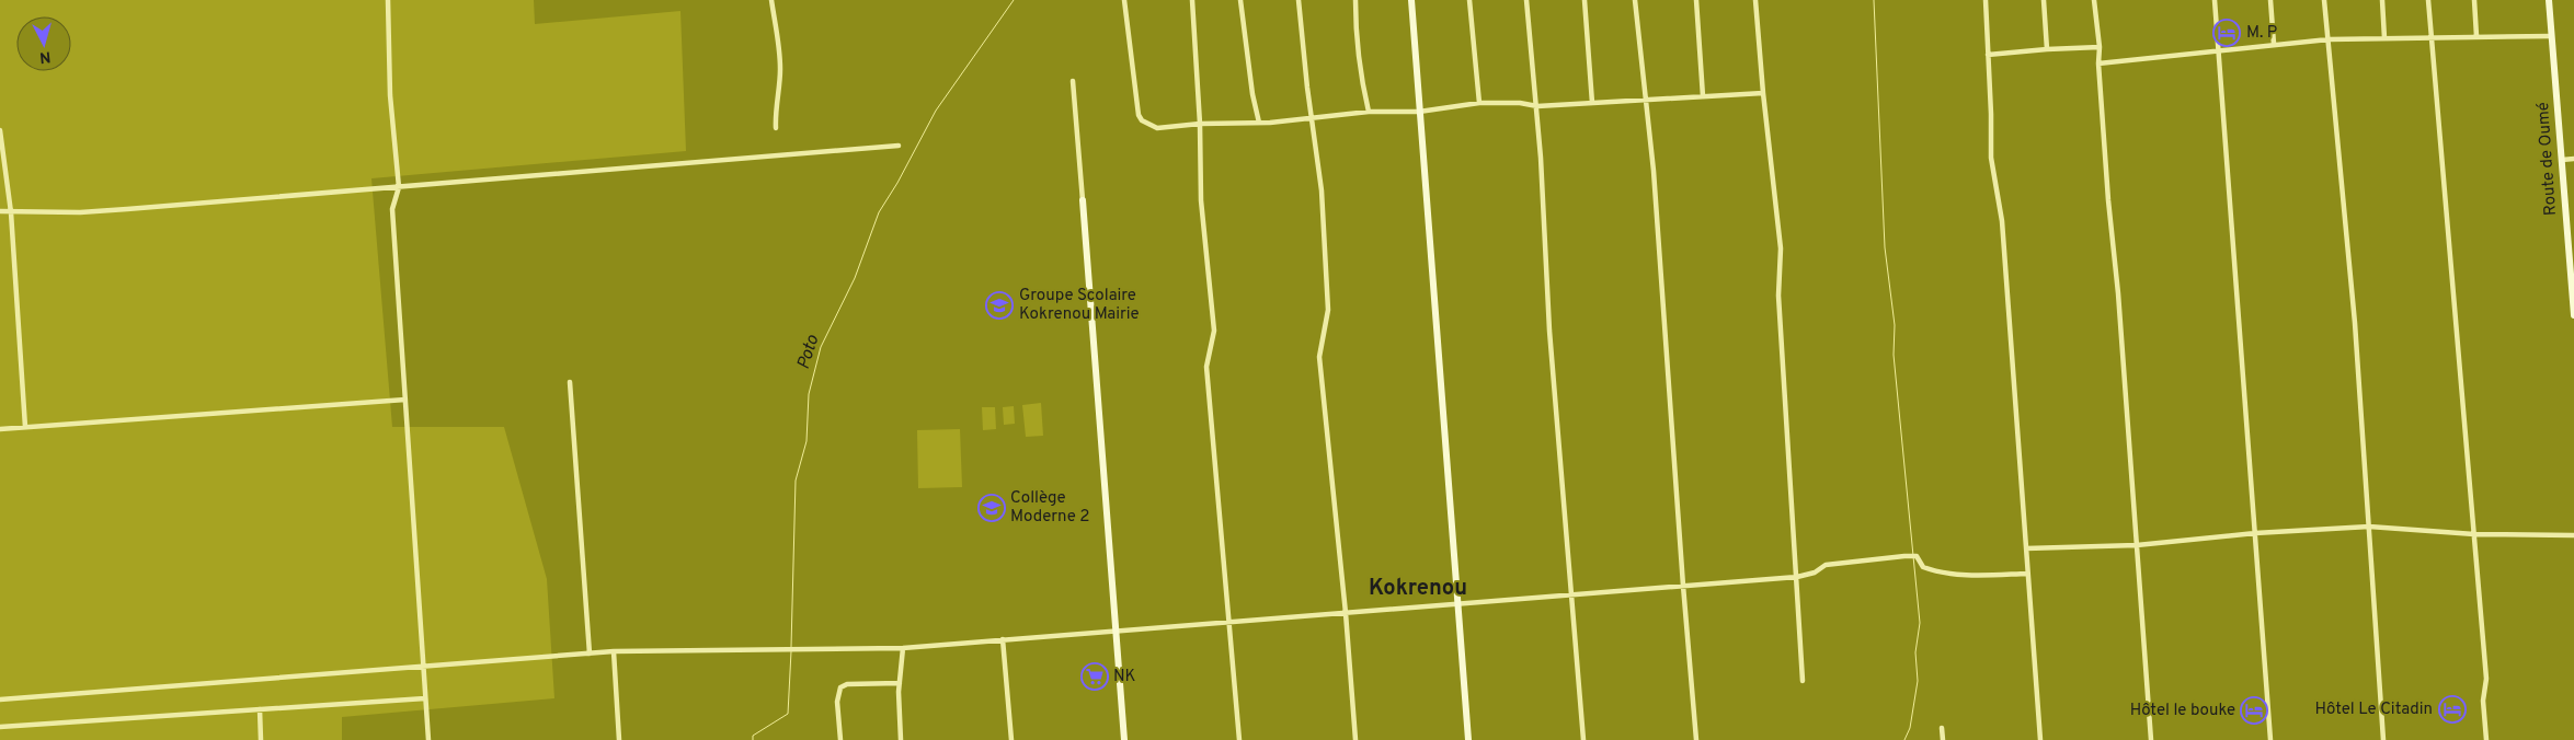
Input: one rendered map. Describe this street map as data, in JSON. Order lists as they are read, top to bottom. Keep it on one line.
{"streets":{"street":["Route de Oumé"]},"districts":["Kokrenou"],"water":["Poto"],"places":{"hotel":["M. P","Hôtel Le Citadin","Hôtel le bouke"],"school or university":["Groupe Scolaire Kokrenou Mairie","Collège Moderne 2"],"supermarket":["NK"]},"north":"bottom"}
